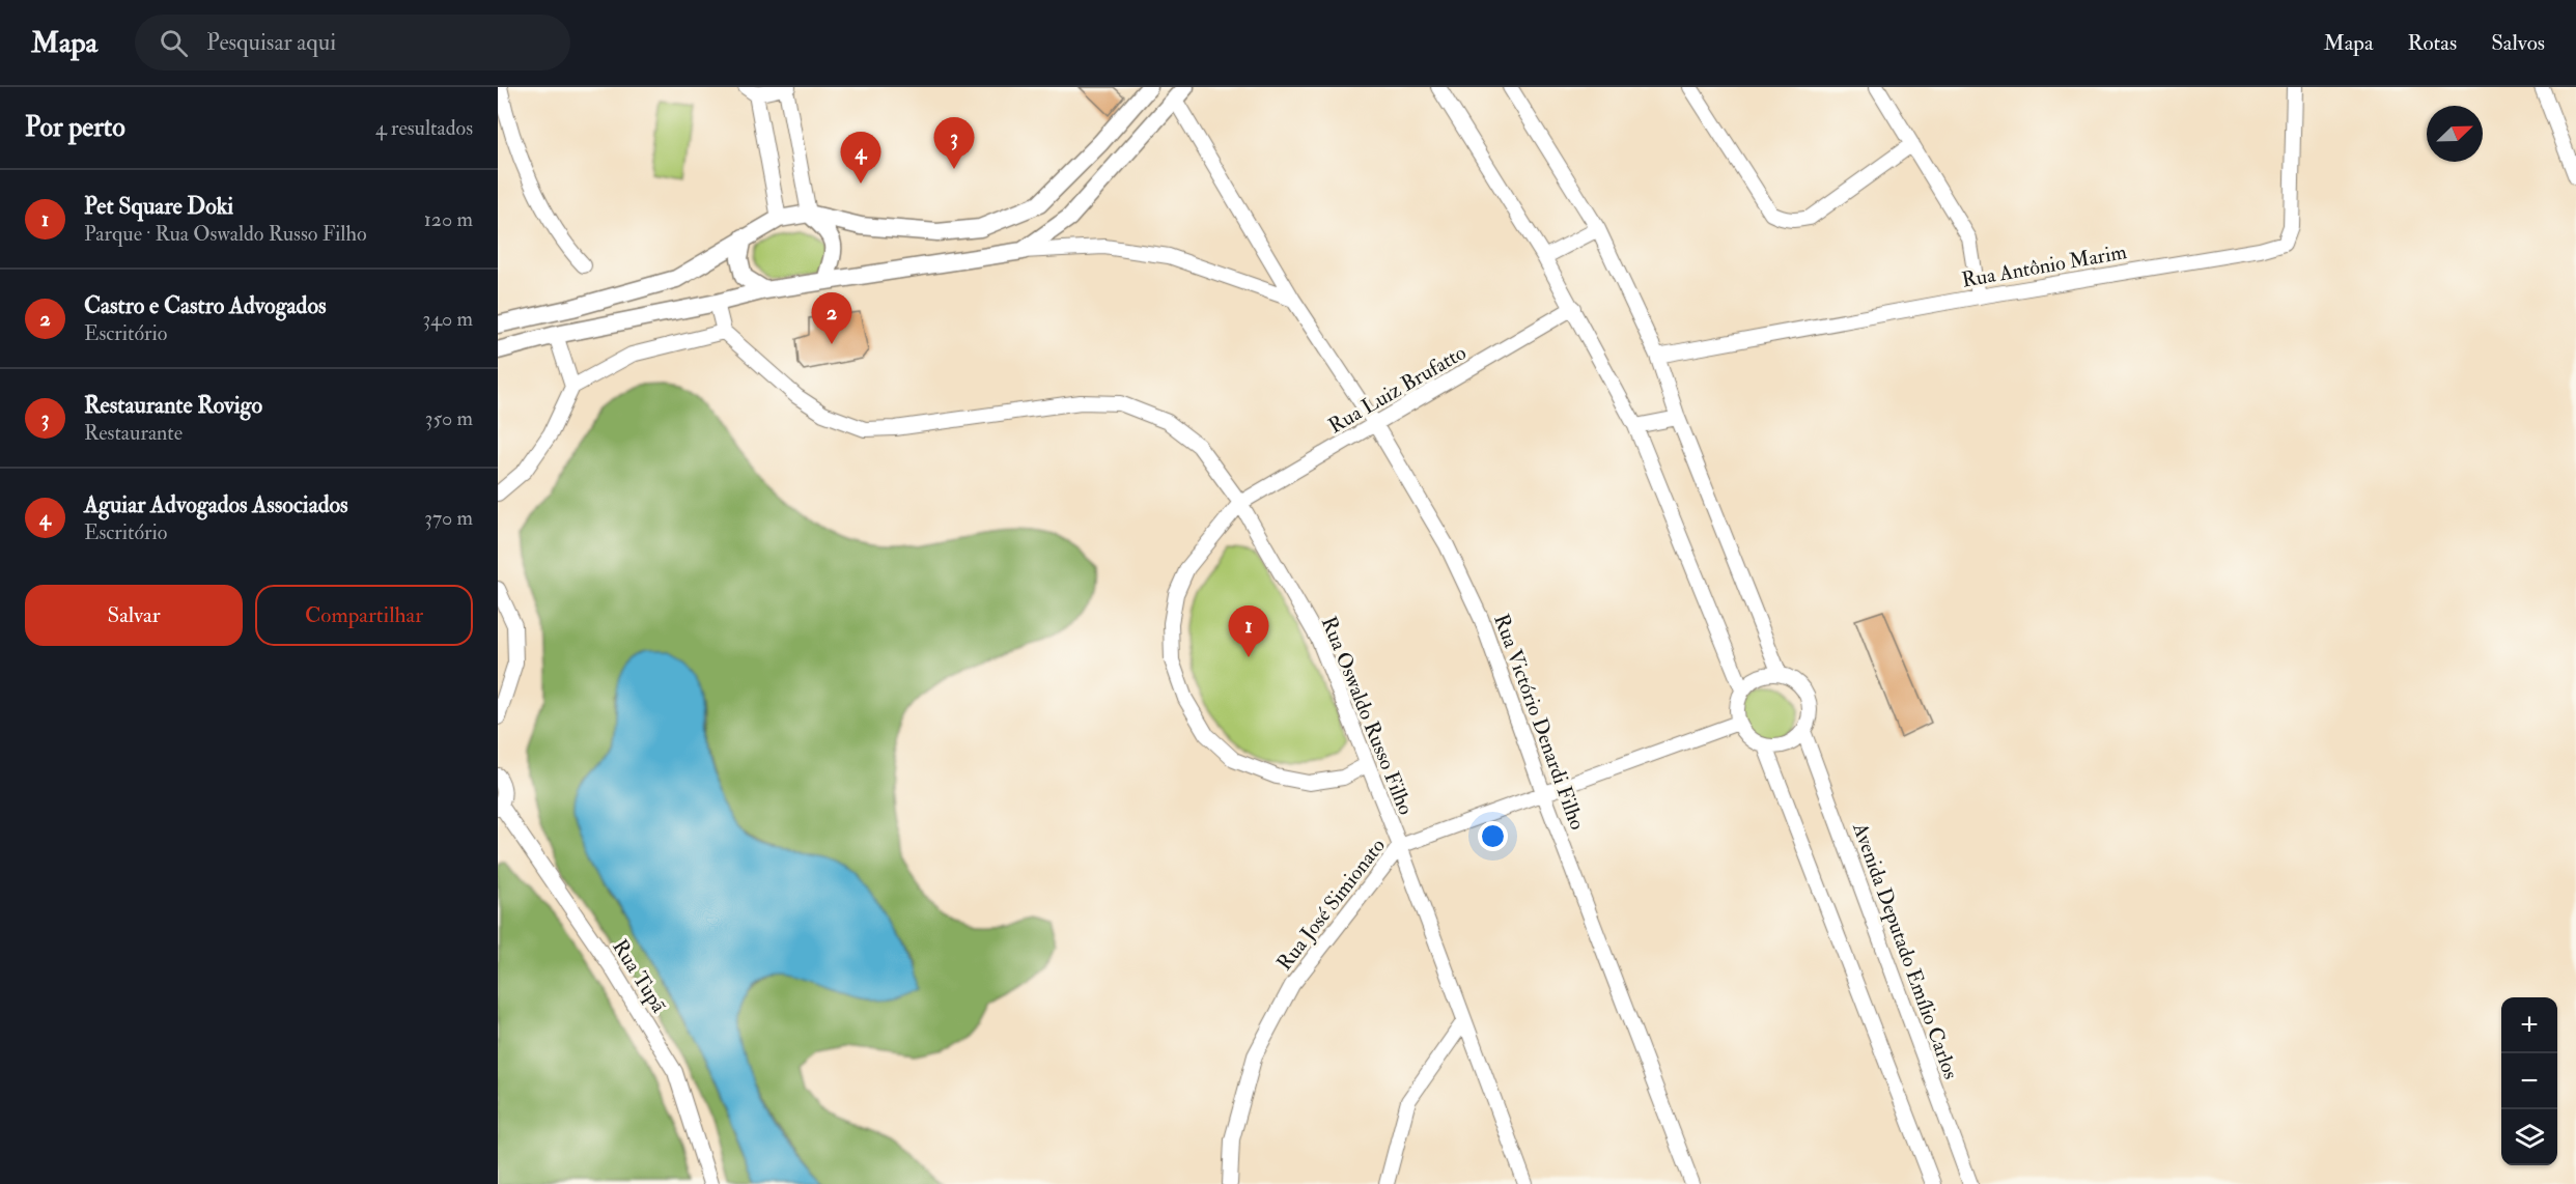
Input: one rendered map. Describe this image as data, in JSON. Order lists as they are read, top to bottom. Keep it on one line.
{"streets":{"street":["Rua Antônio Marim","Rua Luiz Brufatto","Rua Oswaldo Russo Filho","Rua Victório Denardi Filho","Rua José Simionato","Avenida Deputado Emílio Carlos","Rua Tupã"]},"crossings":[["Rua Luiz Brufatto","Rua Oswaldo Russo Filho"],["Rua Luiz Brufatto","Rua Victório Denardi Filho"],["Rua Oswaldo Russo Filho","Rua José Simionato"],["Rua Victório Denardi Filho","Rua José Simionato"],["Rua José Simionato","Avenida Deputado Emílio Carlos"]],"north":"top right","page":{"header":"Mapa","search":"Pesquisar aqui","nav":["Mapa","Rotas","Salvos"],"heading":["Por perto","4 resultados"],"pins":["3","4","2","1"],"list":[{"mark":"1","name":"Pet Square Doki","note":"Parque · Rua Oswaldo Russo Filho","value":"120 m"},{"mark":"2","name":"Castro e Castro Advogados","note":"Escritório","value":"340 m"},{"mark":"3","name":"Restaurante Rovigo","note":"Restaurante","value":"350 m"},{"mark":"4","name":"Aguiar Advogados Associados","note":"Escritório","value":"370 m"}],"buttons":["Salvar","Compartilhar"],"map_buttons":["+","−"]}}
